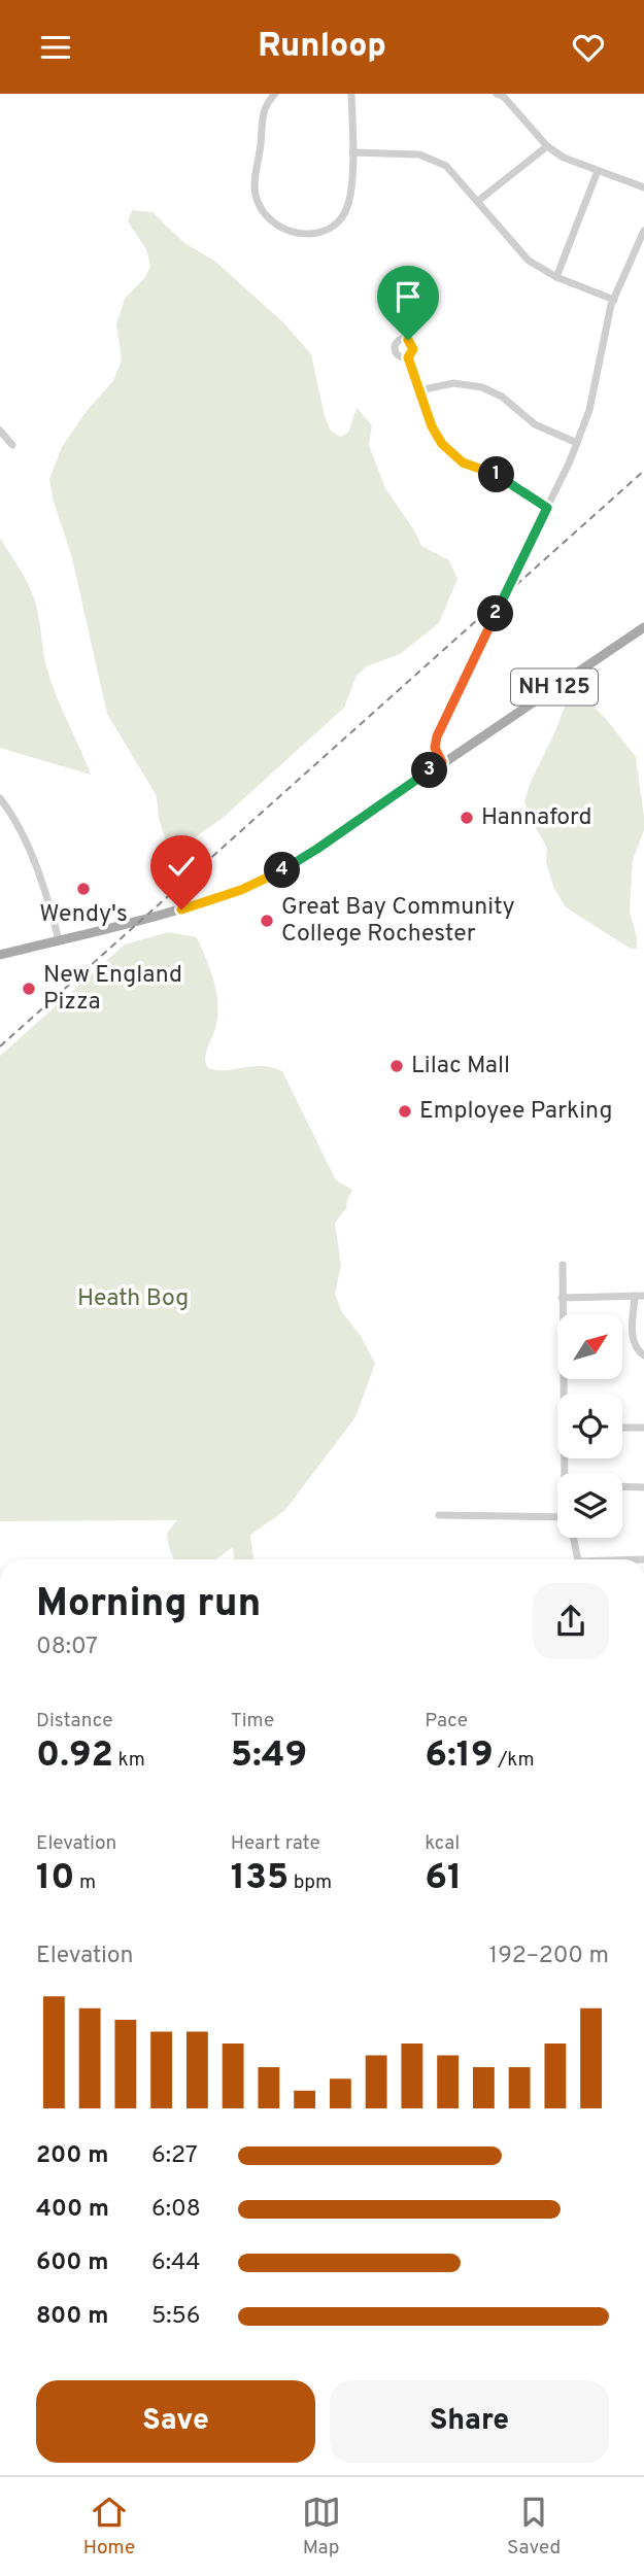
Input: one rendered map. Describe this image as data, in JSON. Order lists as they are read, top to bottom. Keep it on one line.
{"streets":{"main road":["NH 125"]},"parks":["Heath Bog"],"places":["Hannaford","Wendy's","Great Bay Community College Rochester","New England Pizza","Lilac Mall","Employee Parking"],"north":"top right","page":{"header":"Runloop","pins":["1","2","3","4"],"heading":["Morning run","08:07"],"stats":[["Distance","0.92 km"],["Time","5:49"],["Pace","6:19 /km"],["Elevation","10 m"],["Heart rate","135 bpm"],["kcal","61"]],"chart":["Elevation","192–200 m"],"list":[{"name":"200 m","note":"6:27"},{"name":"400 m","note":"6:08"},{"name":"600 m","note":"6:44"},{"name":"800 m","note":"5:56"}],"buttons":["Save","Share"],"tabs":["Home","Map","Saved"]}}
